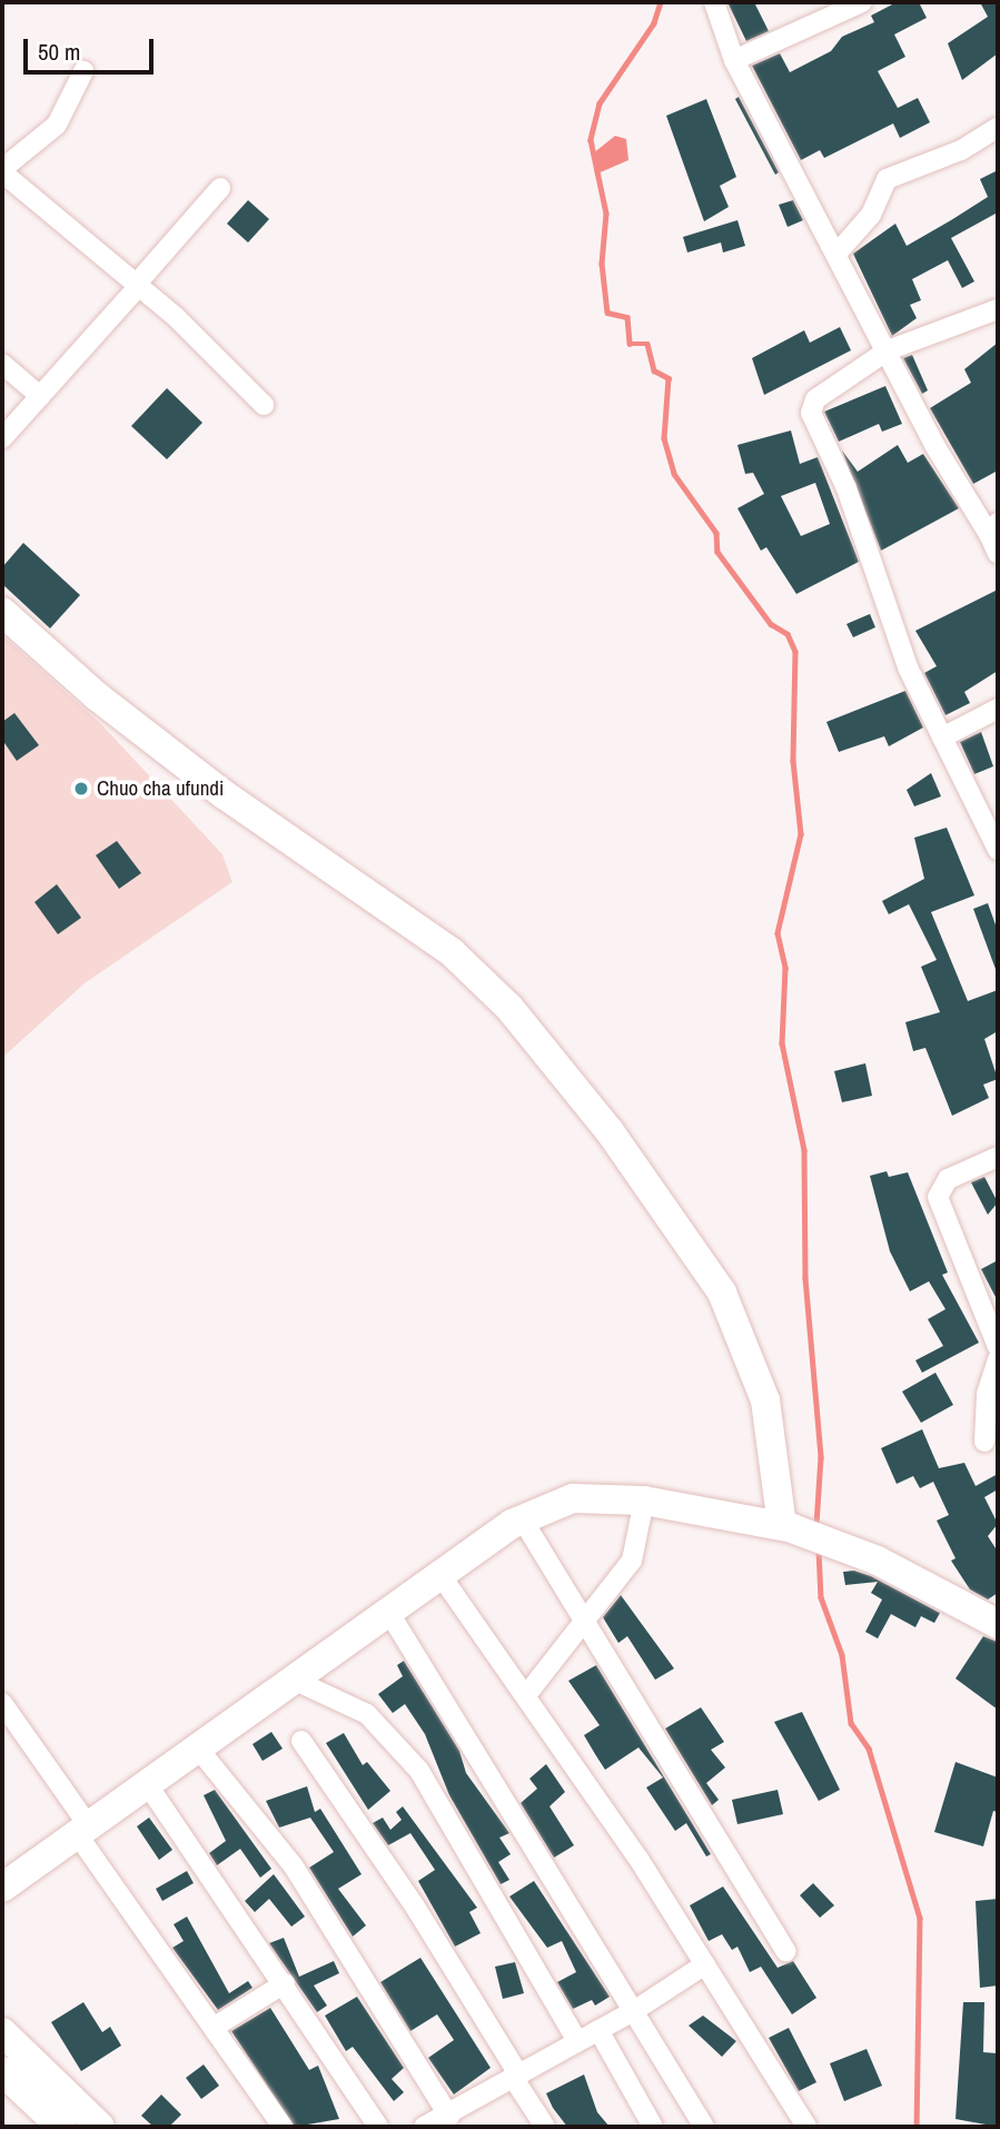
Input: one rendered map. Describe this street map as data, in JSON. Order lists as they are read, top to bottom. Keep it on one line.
{"places":["Chuo cha ufundi"],"scale_bar":"50 m"}
